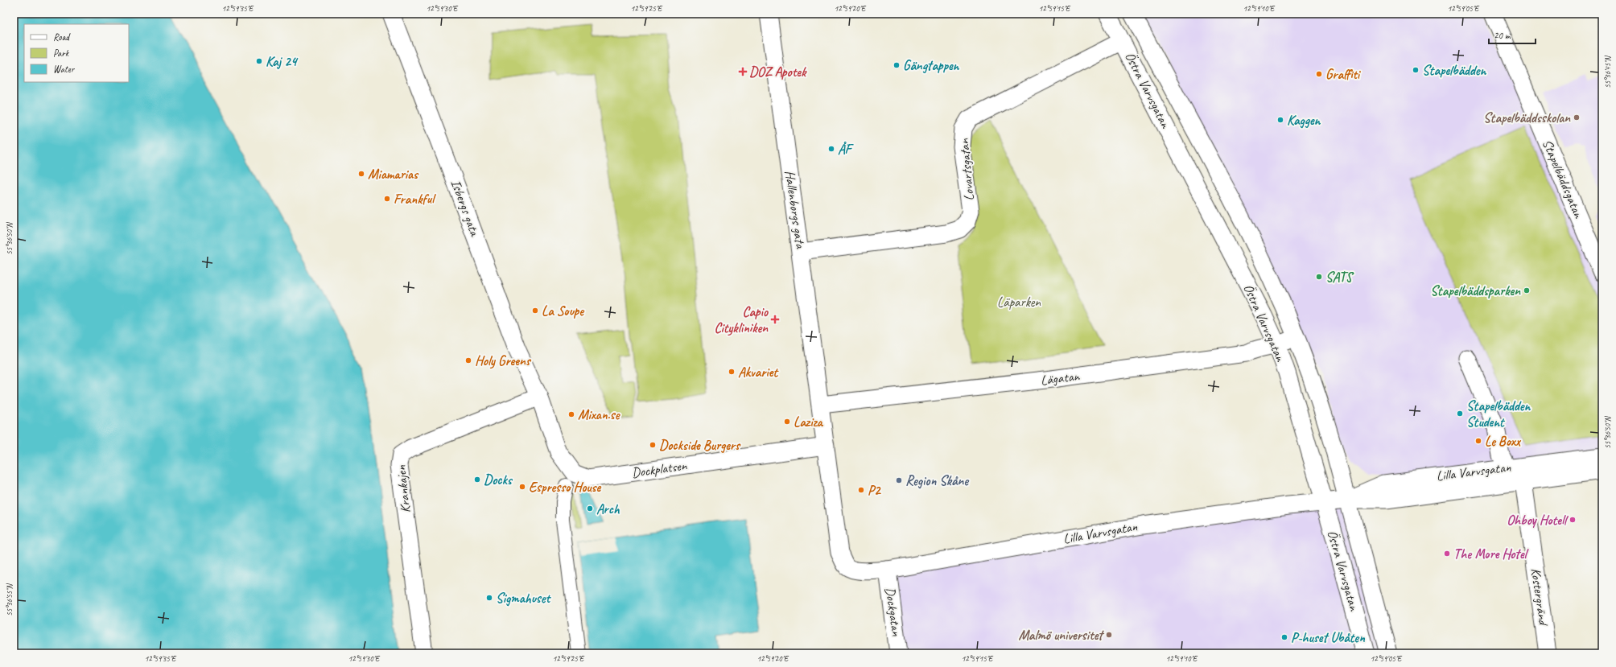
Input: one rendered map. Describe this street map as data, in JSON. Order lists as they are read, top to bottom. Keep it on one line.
{"streets":{"street":["Östra Varvsgatan","Lovartsgatan","Stapelbäddsgatan","Isbergs gata","Hallenborgs gata","Lägatan","Dockplatsen","Lilla Varvsgatan","Krankajen","Kostergränd","Dockgatan"]},"crossings":[["Östra Varvsgatan","Lovartsgatan"],["Östra Varvsgatan","Lägatan"],["Östra Varvsgatan","Lilla Varvsgatan"],["Lovartsgatan","Hallenborgs gata"],["Isbergs gata","Dockplatsen"],["Isbergs gata","Krankajen"],["Hallenborgs gata","Lägatan"],["Dockplatsen","Lilla Varvsgatan"],["Dockplatsen","Krankajen"],["Lilla Varvsgatan","Kostergränd"],["Lilla Varvsgatan","Dockgatan"]],"parks":["Läparken"],"places":{"other":["Kaj 24","Gängtappen","Stapelbädden","Graffiti","Stapelbäddsskolan","Kaggen","ÅF","Miamarias","Frankful","SATS","Stapelbäddsparken","La Soupe","Holy Greens","Akvariet","Stapelbädden Student","Mixan.se","Laziza","Le Boxx","Dockside Burgers","Docks","Region Skåne","Espresso House","P2","Arch","Ohboy Hotell","The More Hotel","Sigmahuset","Malmö universitet","P-huset Ubåten"],"health":["DOZ Apotek","Capio Citykliniken"]},"legend":["Road","Park","Water"],"scale_bar":"20 m","coordinates":["12°59'35\"E","12°59'30\"E","12°59'25\"E","12°59'20\"E","12°59'15\"E","12°59'10\"E","12°59'05\"E","55°36'45\"N","55°36'50\"N","55°36'55\"N"]}
